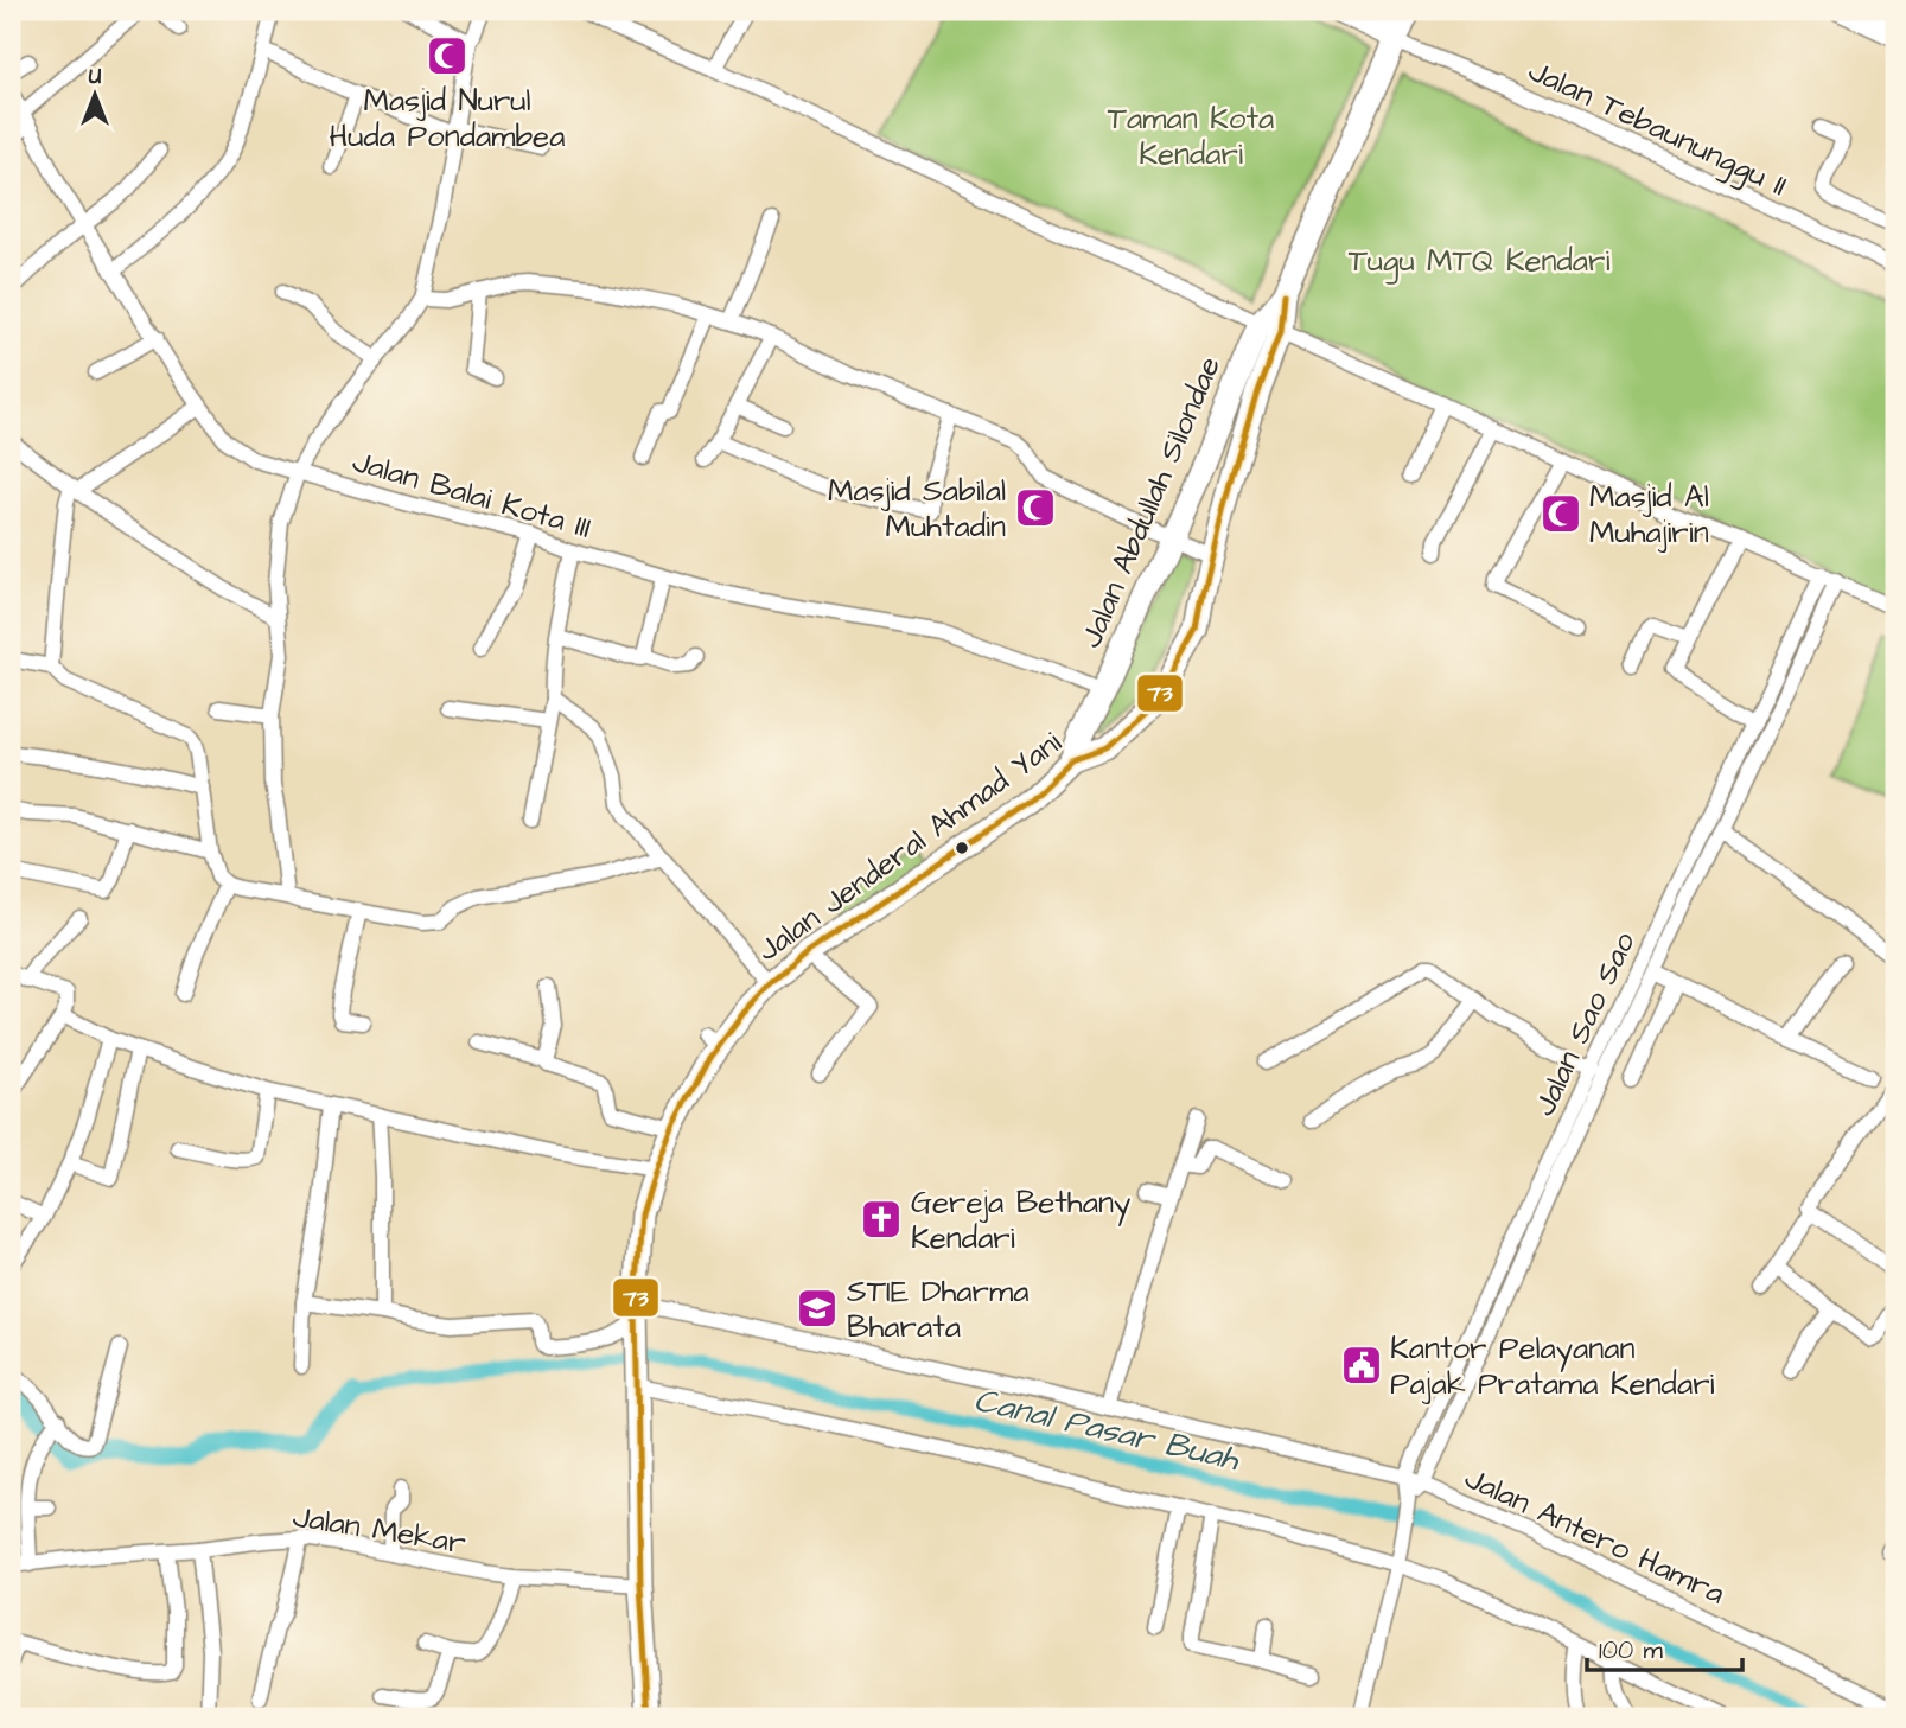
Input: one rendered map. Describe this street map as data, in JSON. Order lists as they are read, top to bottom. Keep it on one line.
{"streets":{"highway":["Jalan Abdullah Silondae","Jalan Jenderal Ahmad Yani"],"street":["Jalan Tebaununggu II","Jalan Balai Kota III","Jalan Sao Sao","Jalan Mekar","Jalan Antero Hamra"]},"crossings":[["Jalan Tebaununggu II","Jalan Abdullah Silondae"],["Jalan Balai Kota III","Jalan Abdullah Silondae"],["Jalan Abdullah Silondae","Jalan Jenderal Ahmad Yani"],["Jalan Jenderal Ahmad Yani","Jalan Mekar"],["Jalan Jenderal Ahmad Yani","Jalan Antero Hamra"],["Jalan Sao Sao","Jalan Antero Hamra"]],"water":["Canal Pasar Buah"],"parks":["Taman Kota Kendari","Tugu MTQ Kendari"],"places":{"mosque":["Masjid Nurul Huda Pondambea","Masjid Sabilal Muhtadin","Masjid Al Muhajirin"],"church":["Gereja Bethany Kendari"],"school or university":["STIE Dharma Bharata"],"public building":["Kantor Pelayanan Pajak Pratama Kendari"]},"lines":["transit line 73"],"scale_bar":"100 m","north":"top"}
